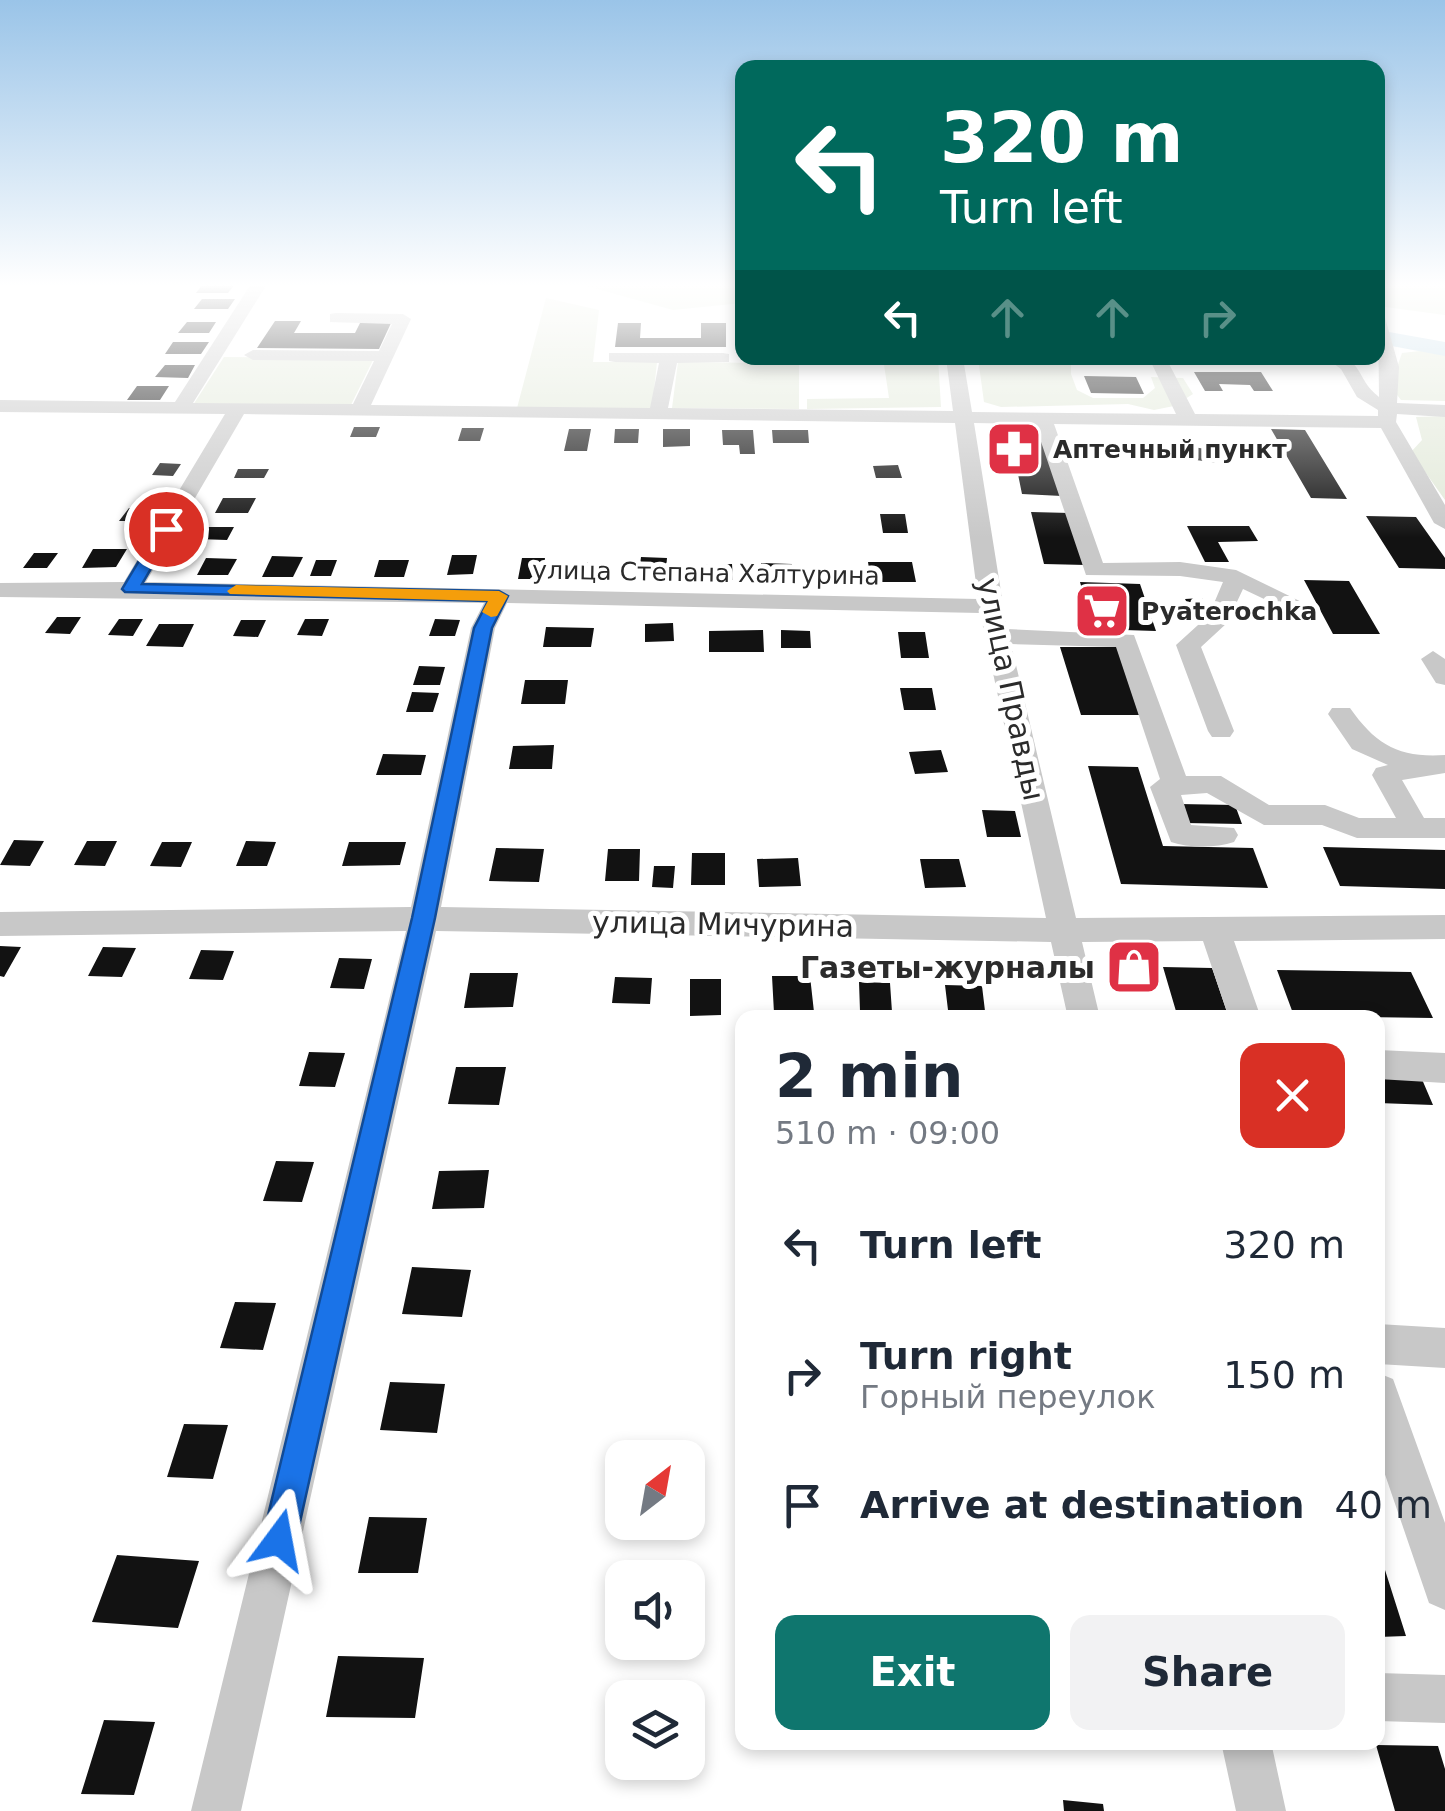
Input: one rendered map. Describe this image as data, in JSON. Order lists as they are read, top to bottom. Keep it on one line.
{"streets":{"street":["улица Степана Халтурина","улица Правды","улица Мичурина"]},"crossings":[["улица Степана Халтурина","улица Правды"],["улица Правды","улица Мичурина"]],"places":{"pharmacy":["Аптечный пункт"],"supermarket":["Pyaterochka"],"shop":["Газеты-журналы"]},"north":"top right","page":{"turn":["320 m","Turn left"],"heading":["2 min","510 m · 09:00"],"list":[{"name":"Turn left","value":"320 m"},{"name":"Turn right","note":"Горный переулок","value":"150 m"},{"name":"Arrive at destination","value":"40 m"}],"buttons":["Exit","Share"]}}
